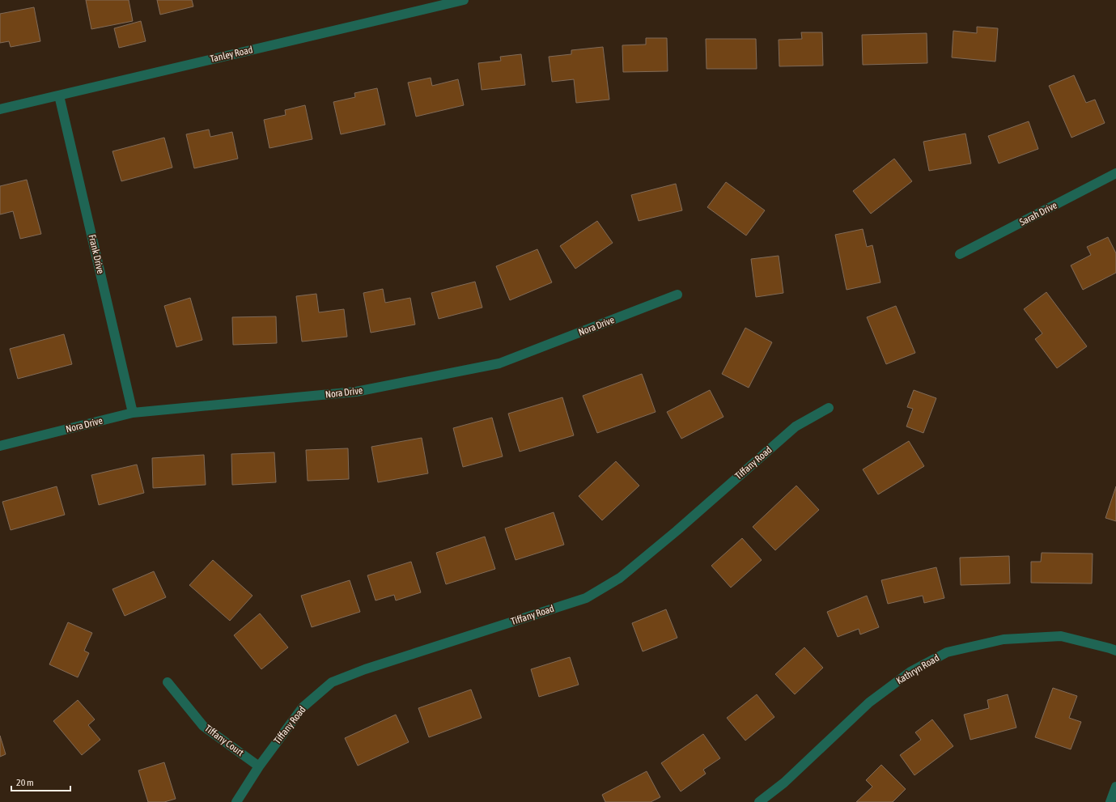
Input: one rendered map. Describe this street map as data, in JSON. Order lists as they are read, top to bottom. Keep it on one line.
{"streets":{"street":["Tanley Road","Sarah Drive","Frank Drive","Nora Drive","Tiffany Road","Kathryn Road","Tiffany Court"]},"crossings":[["Tanley Road","Frank Drive"],["Frank Drive","Nora Drive"],["Tiffany Road","Tiffany Court"]],"scale_bar":"20 m"}
